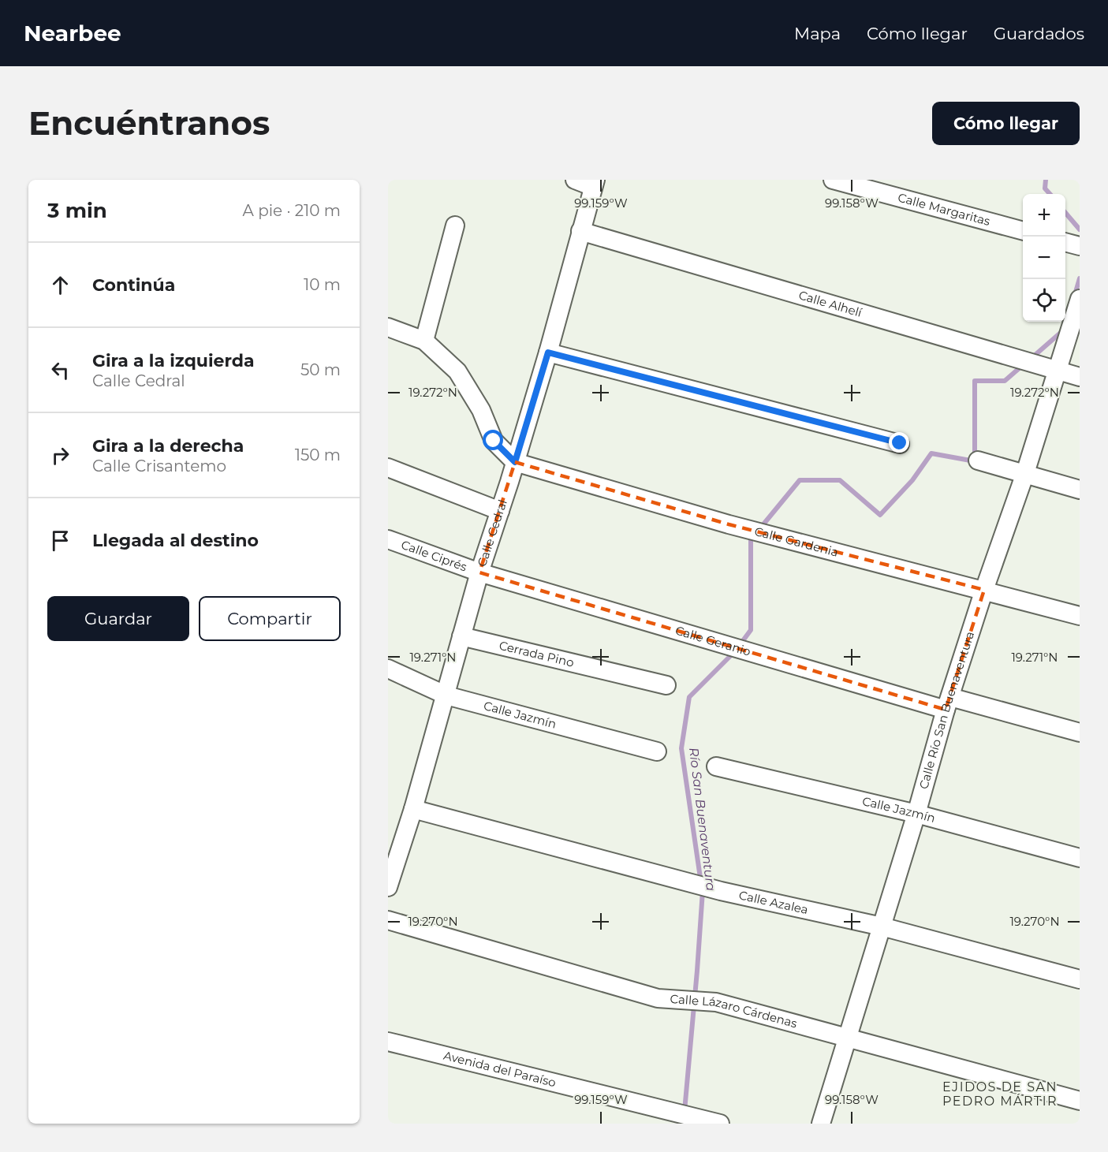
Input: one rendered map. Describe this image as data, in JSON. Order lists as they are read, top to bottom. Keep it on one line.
{"streets":{"street":["Calle Margaritas","Calle Alhelí","Calle Cedral","Calle Gardenia","Calle Ciprés","Calle Geranio","Cerrada Pino","Calle Río San Buenaventura","Calle Jazmín","Calle Azalea","Calle Lázaro Cárdenas","Avenida del Paraíso"]},"crossings":[["Calle Alhelí","Calle Cedral"],["Calle Alhelí","Calle Río San Buenaventura"],["Calle Cedral","Calle Gardenia"],["Calle Cedral","Calle Ciprés"],["Calle Cedral","Calle Geranio"],["Calle Cedral","Cerrada Pino"],["Calle Cedral","Calle Jazmín"],["Calle Cedral","Calle Azalea"],["Calle Gardenia","Calle Río San Buenaventura"],["Calle Ciprés","Calle Geranio"],["Calle Geranio","Calle Río San Buenaventura"],["Calle Río San Buenaventura","Calle Jazmín"],["Calle Río San Buenaventura","Calle Azalea"],["Calle Río San Buenaventura","Calle Lázaro Cárdenas"]],"districts":["EJIDOS DE SAN PEDRO MÁRTIR"],"water":["Río San Buenaventura"],"page":{"header":"Nearbee","nav":["Mapa","Cómo llegar","Guardados"],"buttons":["Cómo llegar",["Guardar","Compartir"]],"title":"Encuéntranos","heading":["3 min","A pie · 210 m"],"map_buttons":["+","−"],"list":[["Continúa","10 m"],["Gira a la izquierda","Calle Cedral","50 m"],["Gira a la derecha","Calle Crisantemo","150 m"],"Llegada al destino"]},"coordinates":["99.159°W","99.158°W","19.272°N","19.271°N","19.270°N"]}
